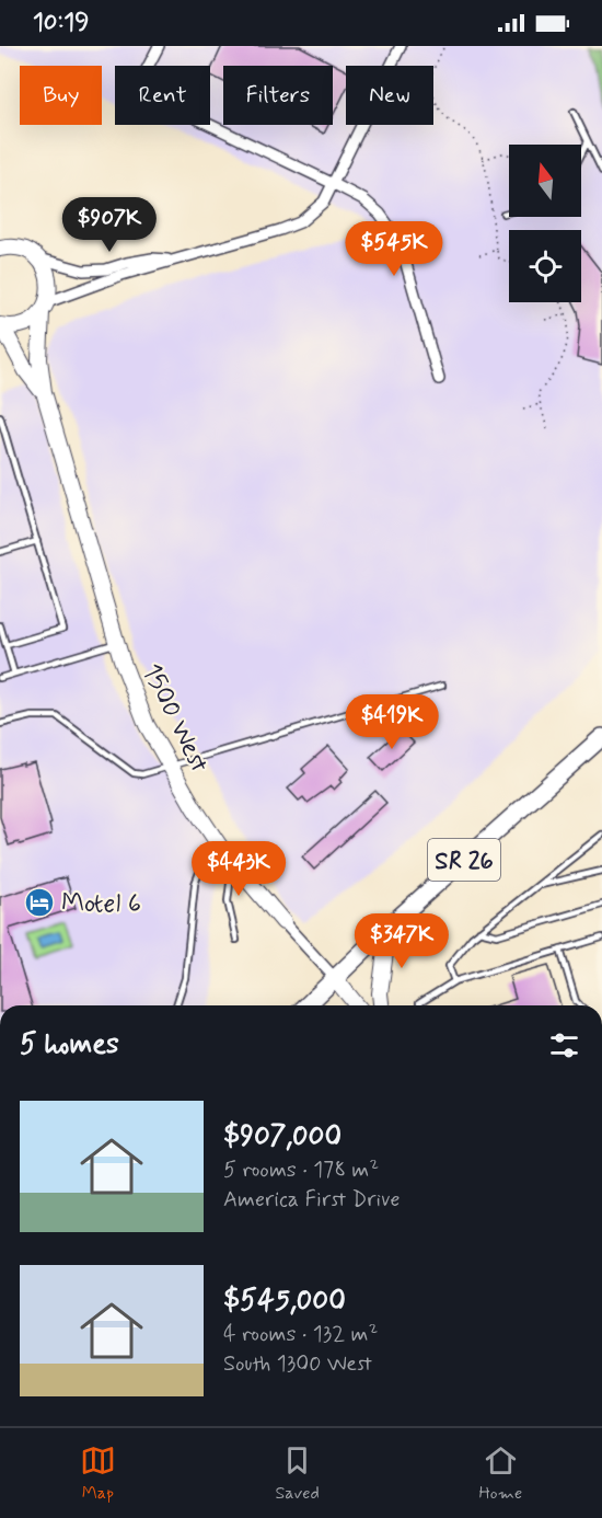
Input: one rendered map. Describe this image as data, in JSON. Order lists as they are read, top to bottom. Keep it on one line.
{"streets":{"main road":["SR 26"],"street":["1500 West"]},"crossings":[["1500 West","SR 26"]],"places":{"hotel":["Motel 6"]},"north":"top","page":{"status":"10:19","chip":["Buy","Rent","Filters","New"],"price":["$907K","$545K","$419K","$443K","$347K"],"heading":"5 homes","list":[{"name":"$907,000","note":"5 rooms · 178 m² · America First Drive"},{"name":"$545,000","note":"4 rooms · 132 m² · South 1300 West"}],"tabs":["Map","Saved","Home"]}}
